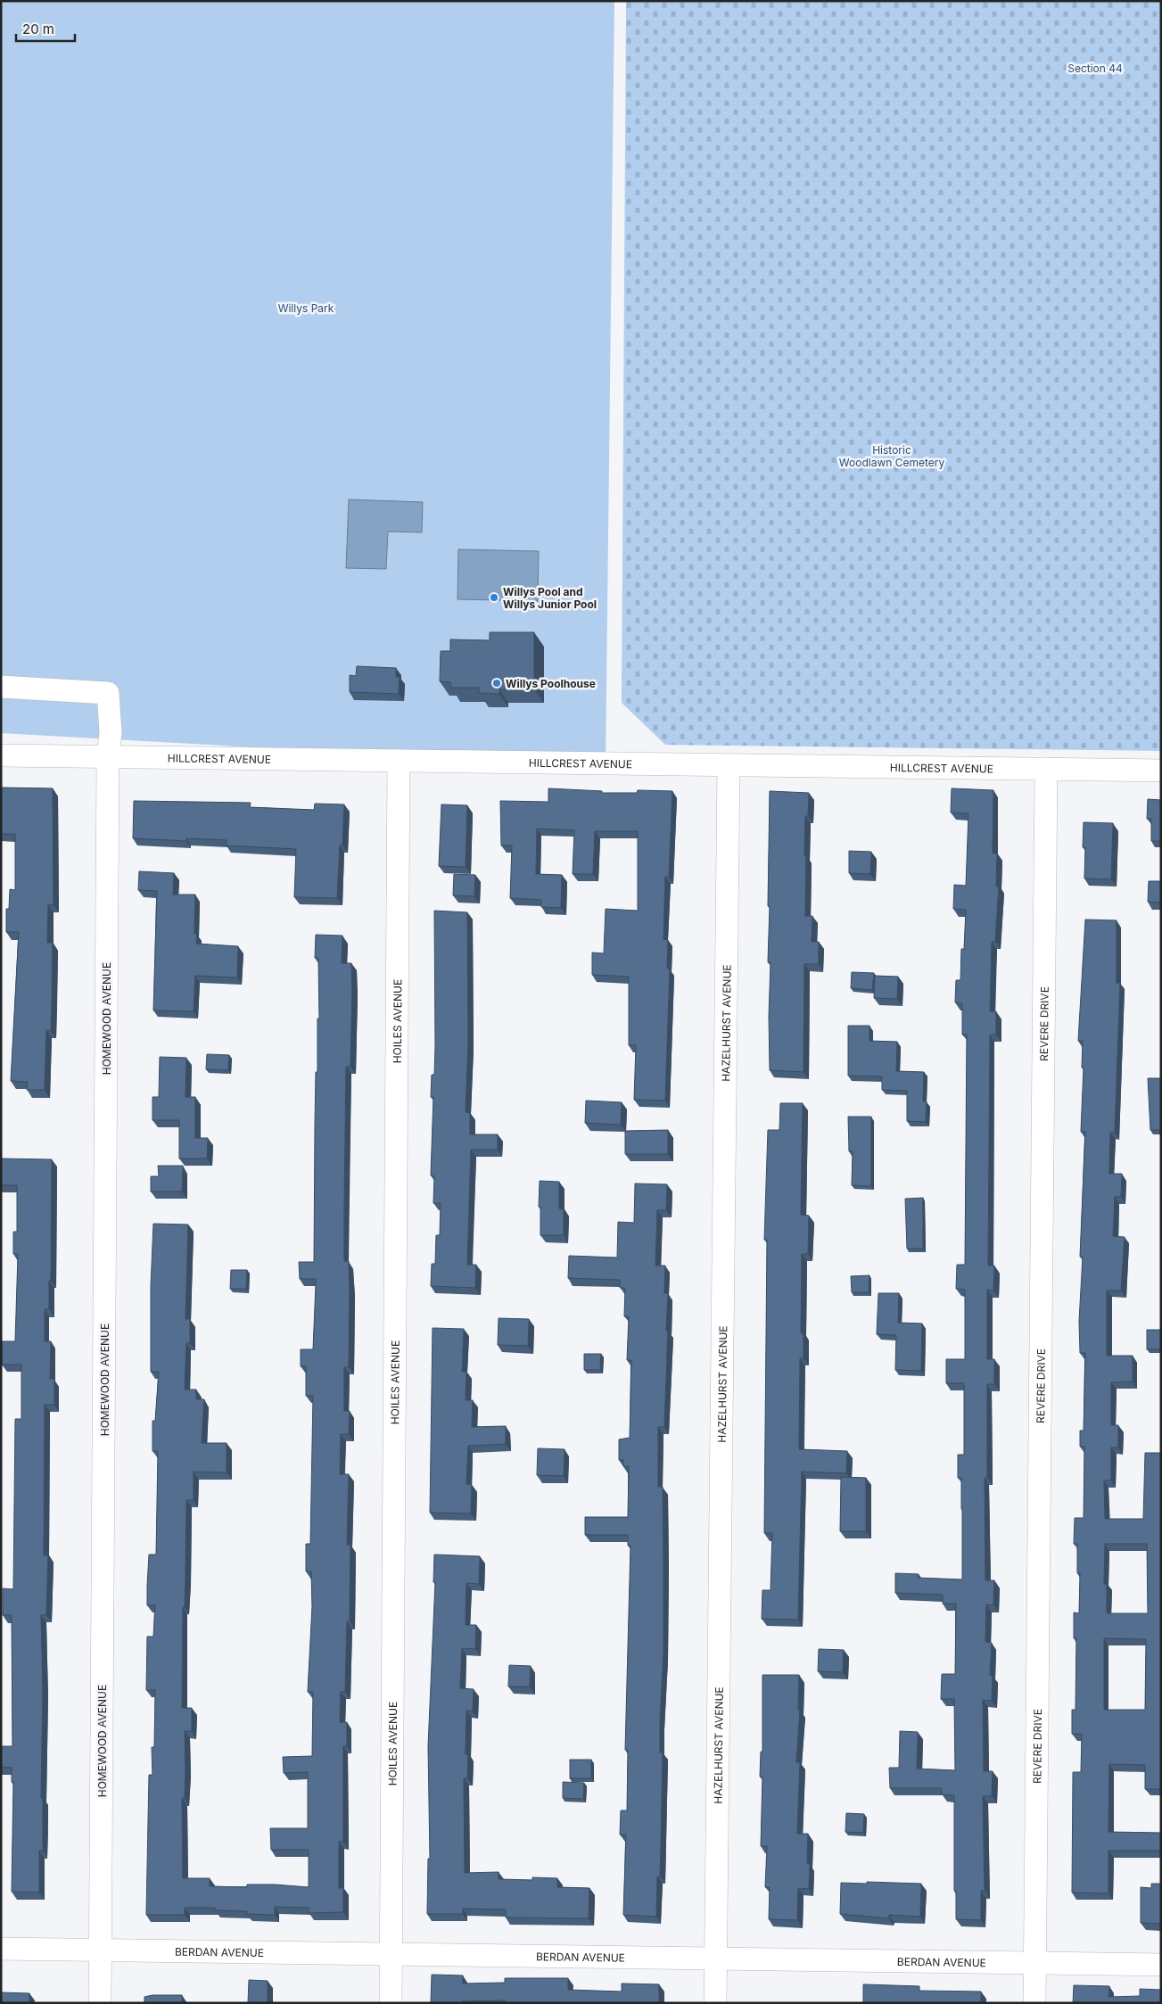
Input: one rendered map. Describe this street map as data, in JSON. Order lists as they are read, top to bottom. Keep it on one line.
{"streets":{"street":["HILLCREST AVENUE","HOMEWOOD AVENUE","HOILES AVENUE","HAZELHURST AVENUE","REVERE DRIVE","BERDAN AVENUE"]},"crossings":[["HILLCREST AVENUE","HOMEWOOD AVENUE"],["HILLCREST AVENUE","HOILES AVENUE"],["HILLCREST AVENUE","HAZELHURST AVENUE"],["HILLCREST AVENUE","REVERE DRIVE"],["HOMEWOOD AVENUE","BERDAN AVENUE"],["HOILES AVENUE","BERDAN AVENUE"],["HAZELHURST AVENUE","BERDAN AVENUE"],["REVERE DRIVE","BERDAN AVENUE"]],"parks":["Section 44","Willys Park","Historic Woodlawn Cemetery"],"places":["Willys Pool and Willys Junior Pool","Willys Poolhouse"],"scale_bar":"20 m"}
